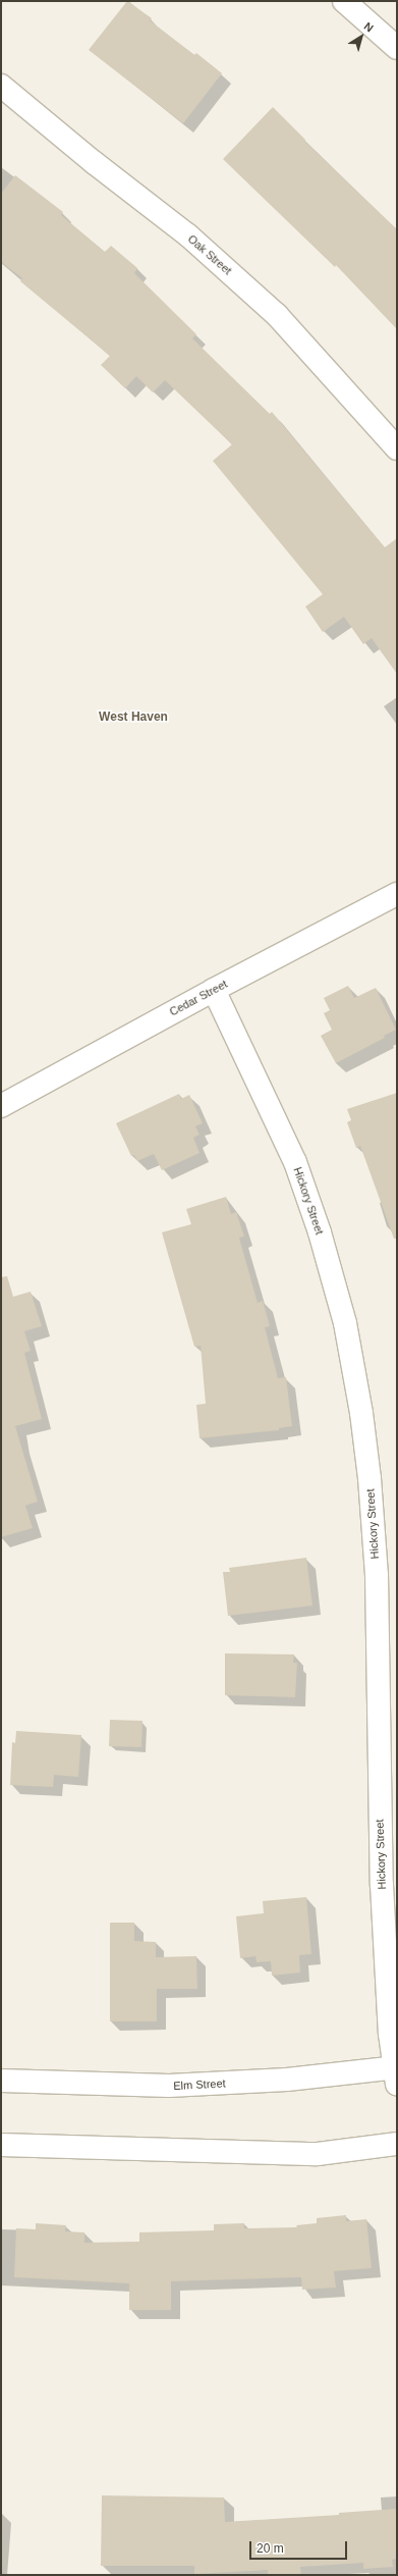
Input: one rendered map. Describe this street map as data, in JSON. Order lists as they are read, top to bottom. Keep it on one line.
{"streets":{"street":["Oak Street","Cedar Street","Hickory Street","Elm Street"]},"crossings":[["Cedar Street","Hickory Street"],["Hickory Street","Elm Street"]],"districts":["West Haven"],"scale_bar":"20 m","north":"top right"}
